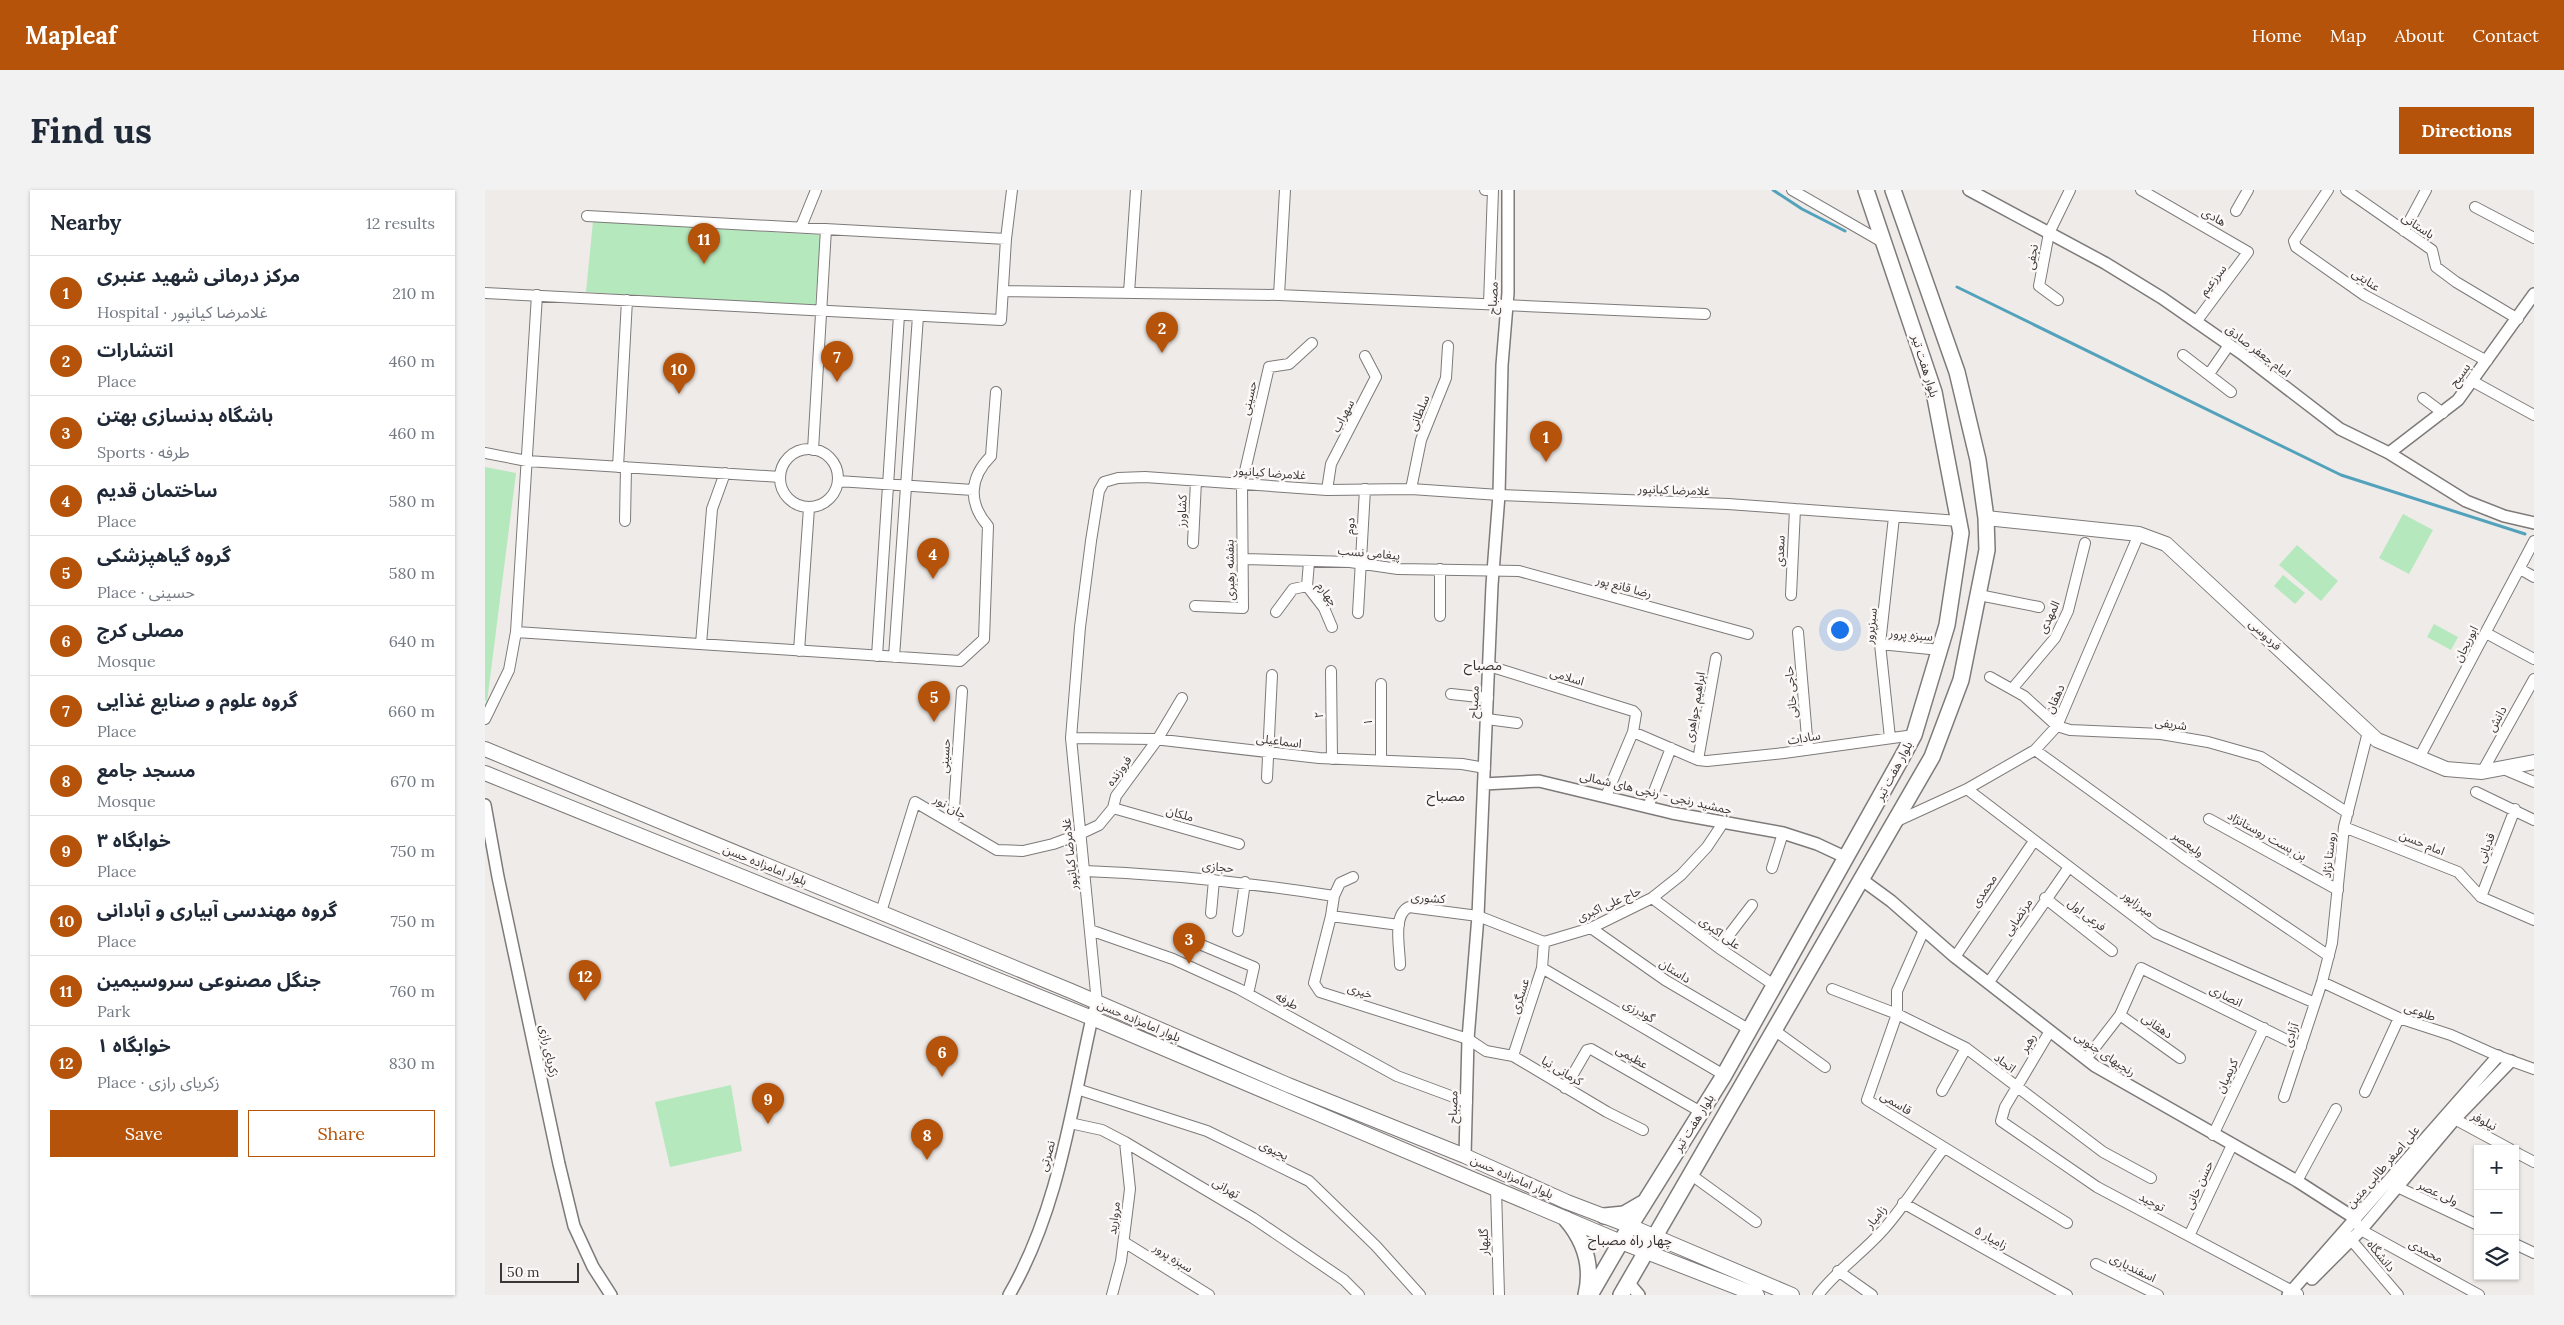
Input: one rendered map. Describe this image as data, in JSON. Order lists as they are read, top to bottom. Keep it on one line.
{"streets":{"main road":["بلوار هفت تیر","فردوسی","بلوار امامزاده حسن"],"street":["هادی","باستانی","نجفی","سرزعیم","عنایتی","مصباح","امام جعفر صادق","بسیح","حسینی","سلطانی","سهراب","غلامرضا کیانپور","کشاورز","دوم","سعدی","پیغامی نسب","بنفشه رهبری","رضا قانع پور","چهارم","المهدی","سبزپرور","سبزه پرور","ابوریحان","اسلامی","حاجی خانی","دهقان","ابراهیم جواهری","۲","دانش","۱","شریفی","سادات","اسماعیلی","فروزنده","جمشید رنجی - رنجی های شمالی","جان نور","ملکان","بن بست روستانژاد","امام حسن","ولیعصر","قدیانی","روستا نژاد","حجازی","محمدی","کشوری","حاج علی اکبری","میرزاپور","فرعی اول","مرتضایی","علی اکبری","داستان","خیری","عسگری","انصاری","طرفه","گودرزی","طلوعی","دهقانی","آزادی","رهبر","زکریای رازی","رنجیهای جنوبی","عظیمی","اتحاد","کرمانی نیا","کریمیان","قاسمی","نیلوفر","یحیوی","نصرتی","علی اصغر طالبی متین","حسن خانی","تهرانی","ولی عصر","توحید","زامیار","مروارید","زامیار ۵","گلبهار","دانشگاه","اسفندیاری"]},"crossings":[["هادی","سرزعیم"],["باستانی","بسیح"],["نجفی","امام جعفر صادق"],["سرزعیم","امام جعفر صادق"],["عنایتی","بسیح"],["مصباح","غلامرضا کیانپور"],["مصباح","پیغامی نسب"],["مصباح","رضا قانع پور"],["مصباح","اسلامی"],["مصباح","اسماعیلی"],["مصباح","جمشید رنجی - رنجی های شمالی"],["مصباح","بلوار امامزاده حسن"],["مصباح","کشوری"],["مصباح","خیری"],["مصباح","طرفه"],["مصباح","کرمانی نیا"],["امام جعفر صادق","بسیح"],["بلوار هفت تیر","غلامرضا کیانپور"],["بلوار هفت تیر","سبزه پرور"],["بلوار هفت تیر","فردوسی"],["بلوار هفت تیر","دهقان"],["بلوار هفت تیر","سادات"],["بلوار هفت تیر","جمشید رنجی - رنجی های شمالی"],["بلوار هفت تیر","بلوار امامزاده حسن"],["بلوار هفت تیر","علی اکبری"],["بلوار هفت تیر","داستان"],["بلوار هفت تیر","گودرزی"],["بلوار هفت تیر","رنجیهای جنوبی"],["بلوار هفت تیر","عظیمی"],["حسینی","غلامرضا کیانپور"],["حسینی","بنفشه رهبری"],["حسینی","جان نور"],["سلطانی","غلامرضا کیانپور"],["سهراب","غلامرضا کیانپور"],["غلامرضا کیانپور","کشاورز"],["غلامرضا کیانپور","دوم"],["غلامرضا کیانپور","سعدی"],["غلامرضا کیانپور","بنفشه رهبری"],["غلامرضا کیانپور","سبزپرور"],["غلامرضا کیانپور","اسماعیلی"],["غلامرضا کیانپور","فروزنده"],["غلامرضا کیانپور","جان نور"],["غلامرضا کیانپور","بلوار امامزاده حسن"],["غلامرضا کیانپور","حجازی"],["غلامرضا کیانپور","طرفه"],["غلامرضا کیانپور","نصرتی"],["دوم","پیغامی نسب"],["پیغامی نسب","بنفشه رهبری"],["پیغامی نسب","رضا قانع پور"],["سبزپرور","سبزه پرور"],["سبزپرور","سادات"],["سبزه پرور","مروارید"],["فردوسی","ابوریحان"],["فردوسی","دهقان"],["فردوسی","دانش"],["فردوسی","روستا نژاد"],["حاجی خانی","سادات"],["دهقان","شریفی"],["دهقان","ولیعصر"],["دهقان","میرزاپور"],["ابراهیم جواهری","سادات"],["۲","اسماعیلی"],["۱","اسماعیلی"],["شریفی","روستا نژاد"],["اسماعیلی","فروزنده"],["فروزنده","جان نور"],["فروزنده","ملکان"],["جمشید رنجی - رنجی های شمالی","حاج علی اکبری"],["جان نور","بلوار امامزاده حسن"],["بن بست روستانژاد","روستا نژاد"],["امام حسن","قدیانی"],["امام حسن","روستا نژاد"],["ولیعصر","روستا نژاد"],["روستا نژاد","طلوعی"],["روستا نژاد","آزادی"],["بلوار امامزاده حسن","نصرتی"],["بلوار امامزاده حسن","گلبهار"],["حجازی","خیری"],["محمدی","میرزاپور"],["محمدی","رنجیهای جنوبی"],["محمدی","علی اصغر طالبی متین"],["حاج علی اکبری","علی اکبری"],["حاج علی اکبری","داستان"],["حاج علی اکبری","عسگری"],["میرزاپور","مرتضایی"],["میرزاپور","آزادی"],["فرعی اول","مرتضایی"],["مرتضایی","رنجیهای جنوبی"],["خیری","کرمانی نیا"],["عسگری","گودرزی"],["عسگری","کرمانی نیا"],["انصاری","دهقانی"],["انصاری","آزادی"],["انصاری","کریمیان"],["طلوعی","آزادی"],["طلوعی","علی اصغر طالبی متین"],["رهبر","رنجیهای جنوبی"],["رهبر","اتحاد"],["رهبر","توحید"],["رنجیهای جنوبی","کریمیان"],["رنجیهای جنوبی","قاسمی"],["رنجیهای جنوبی","علی اصغر طالبی متین"],["رنجیهای جنوبی","حسن خانی"],["عظیمی","کرمانی نیا"],["اتحاد","قاسمی"],["قاسمی","زامیار"],["نیلوفر","علی اصغر طالبی متین"],["یحیوی","نصرتی"],["نصرتی","تهرانی"],["علی اصغر طالبی متین","ولی عصر"],["علی اصغر طالبی متین","توحید"],["علی اصغر طالبی متین","دانشگاه"],["حسن خانی","توحید"],["تهرانی","مروارید"],["زامیار","زامیار ۵"]],"districts":["مصباح","مصباح","چهار راه مصباح"],"scale_bar":"50 m","page":{"header":"Mapleaf","nav":["Home","Map","About","Contact"],"buttons":["Directions",["Save","Share"]],"title":"Find us","heading":["Nearby","12 results"],"pins":["11","2","7","10","1","4","5","3","12","6","9","8"],"list":[{"mark":"1","name":"مرکز درمانی شهید عنبری","note":"Hospital · غلامرضا کیانپور","value":"210 m"},{"mark":"2","name":"انتشارات","note":"Place","value":"460 m"},{"mark":"3","name":"باشگاه بدنسازی بهتن","note":"Sports · طرفه","value":"460 m"},{"mark":"4","name":"ساختمان قدیم","note":"Place","value":"580 m"},{"mark":"5","name":"گروه گیاهپزشکی","note":"Place · حسینی","value":"580 m"},{"mark":"6","name":"مصلی کرج","note":"Mosque","value":"640 m"},{"mark":"7","name":"گروه علوم و صنایع غذایی","note":"Place","value":"660 m"},{"mark":"8","name":"مسجد جامع","note":"Mosque","value":"670 m"},{"mark":"9","name":"خوابگاه ۳","note":"Place","value":"750 m"},{"mark":"10","name":"گروه مهندسی آبیاری و آبادانی","note":"Place","value":"750 m"},{"mark":"11","name":"جنگل مصنوعی سروسیمین","note":"Park","value":"760 m"},{"mark":"12","name":"خوابگاه ۱","note":"Place · زکریای رازی","value":"830 m"}],"map_buttons":["+","−"],"scale":"50 m"}}
